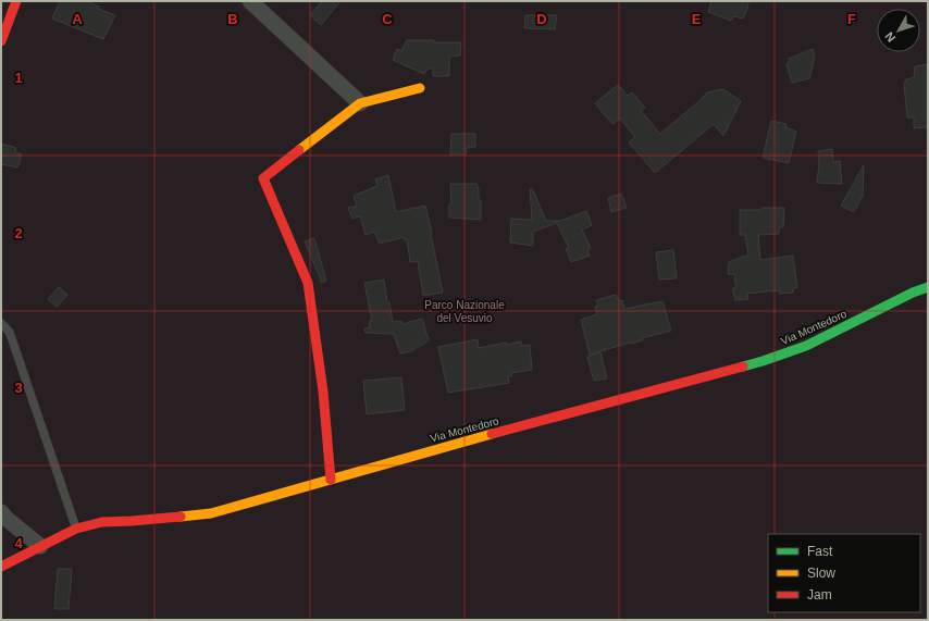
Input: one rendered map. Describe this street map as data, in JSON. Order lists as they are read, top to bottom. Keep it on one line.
{"streets":{"street":["Via Montedoro"]},"parks":["Parco Nazionale del Vesuvio"],"legend":["Fast","Slow","Jam"],"north":"bottom left","grid":{"columns":["A","B","C","D","E","F"],"rows":["1","2","3","4"]}}
